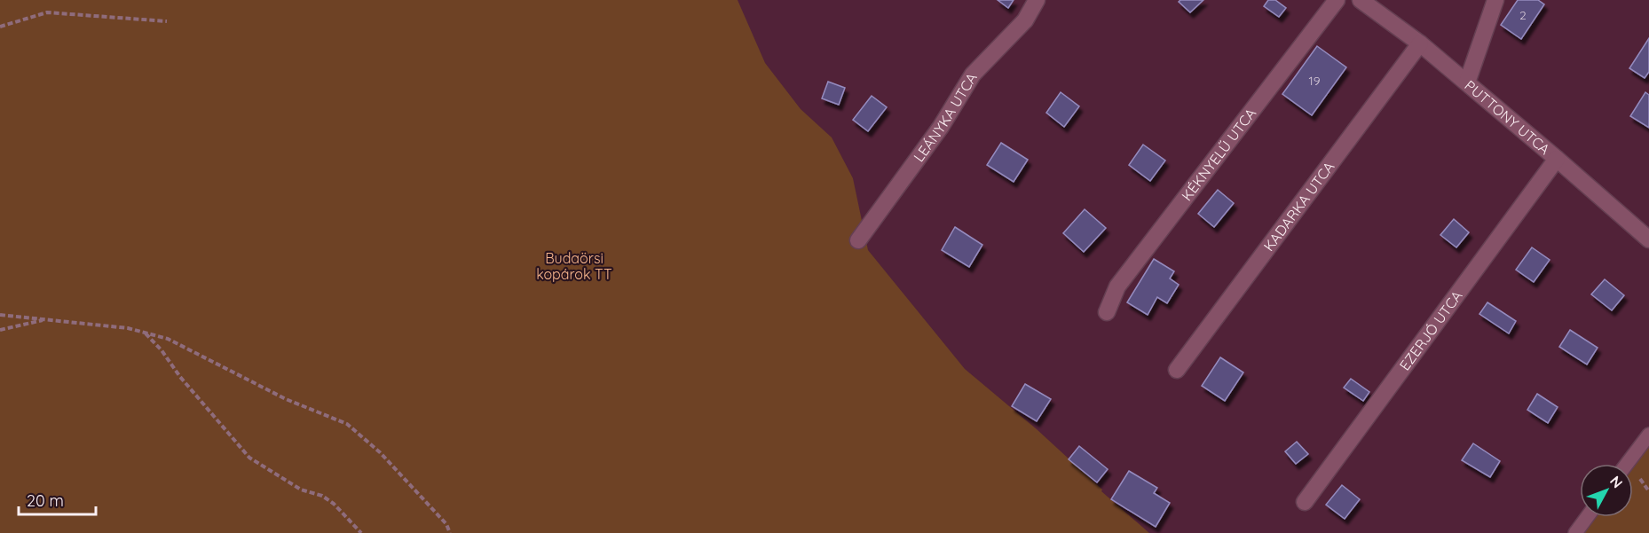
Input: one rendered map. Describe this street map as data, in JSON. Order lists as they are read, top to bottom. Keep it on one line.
{"streets":{"street":["PUTTONY UTCA","LEÁNYKA UTCA","KÉKNYELŰ UTCA","KADARKA UTCA","EZERJÓ UTCA"]},"crossings":[["PUTTONY UTCA","KADARKA UTCA"],["PUTTONY UTCA","EZERJÓ UTCA"]],"parks":["Budaörsi kopárok TT"],"house_numbers":["2","19"],"scale_bar":"20 m","north":"top right"}
